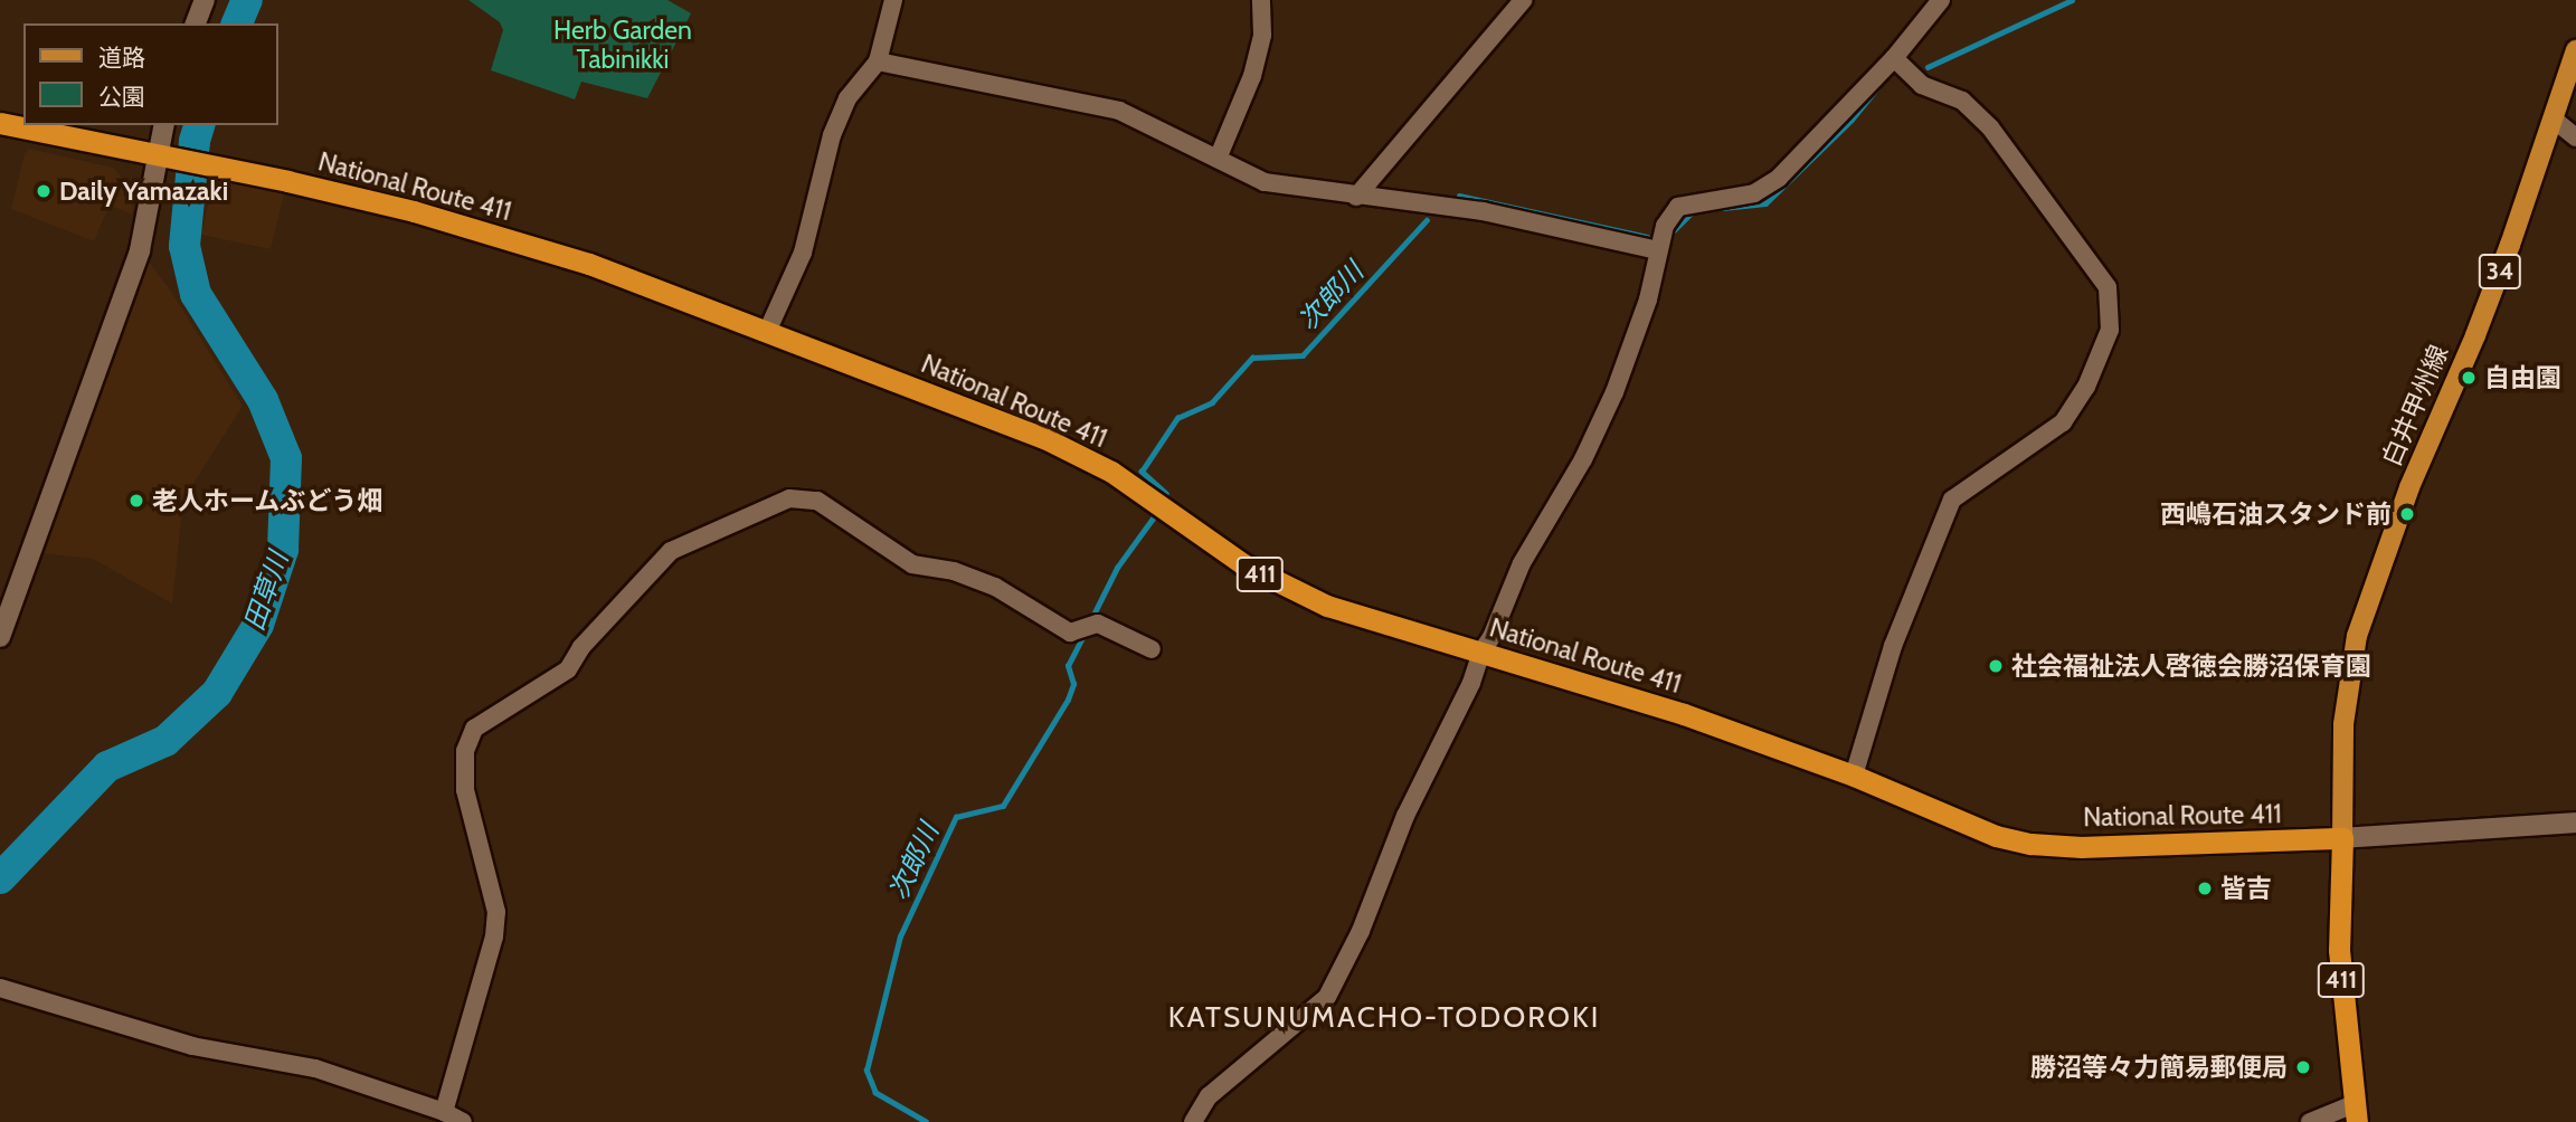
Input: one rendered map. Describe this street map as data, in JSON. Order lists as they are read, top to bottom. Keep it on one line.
{"streets":{"highway":["National Route 411","411"],"main road":["34","白井甲州線"]},"crossings":[["National Route 411","白井甲州線"],["National Route 411","411"],["白井甲州線","411"]],"districts":["KATSUNUMACHO-TODOROKI"],"water":["次郎川","田草川"],"parks":["Herb Garden Tabinikki"],"places":["Daily Yamazaki","自由園","老人ホームぶどう畑","西嶋石油スタンド前","社会福祉法人啓徳会勝沼保育園","皆吉","勝沼等々力簡易郵便局"],"legend":["道路","公園"]}
